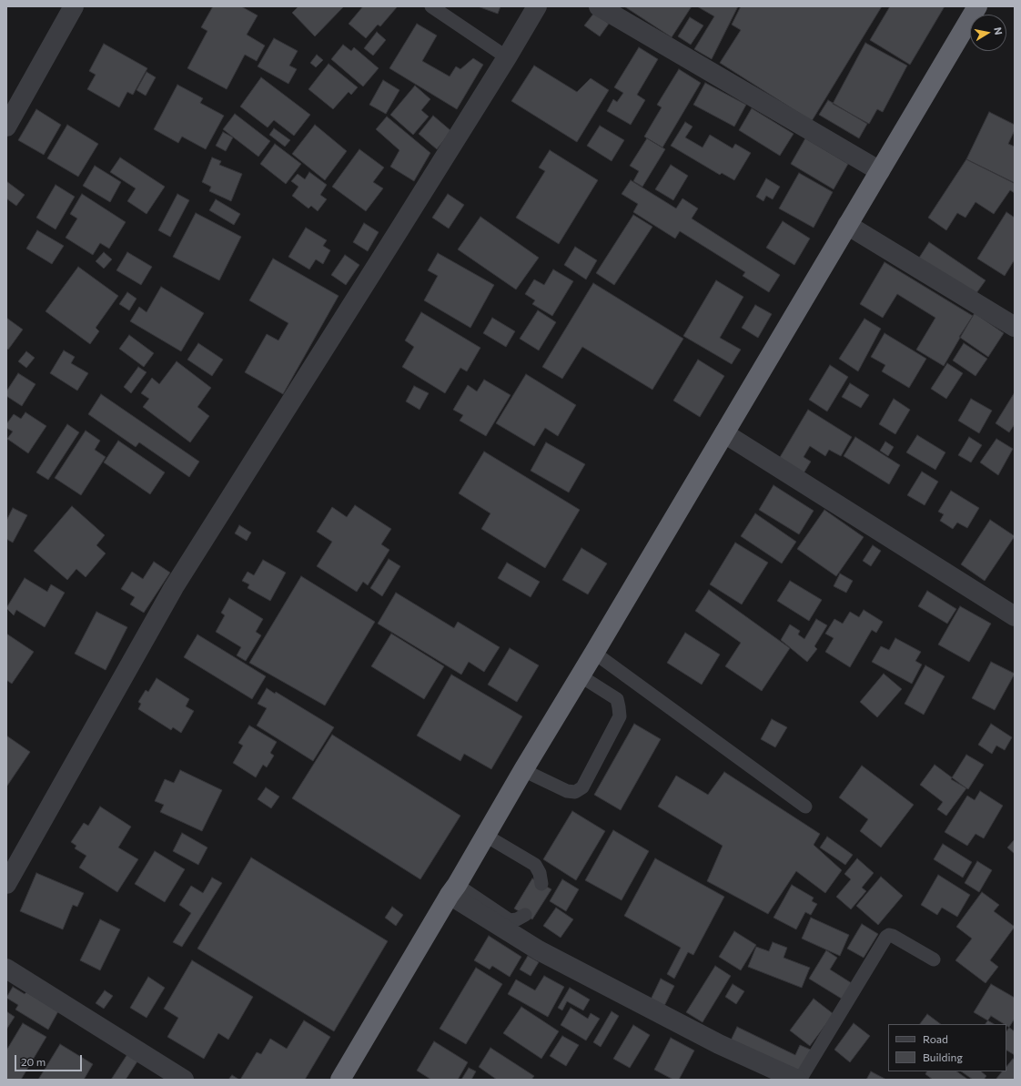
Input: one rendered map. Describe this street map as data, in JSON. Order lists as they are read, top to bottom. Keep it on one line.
{"legend":["Road","Building"],"scale_bar":"20 m","north":"right"}
